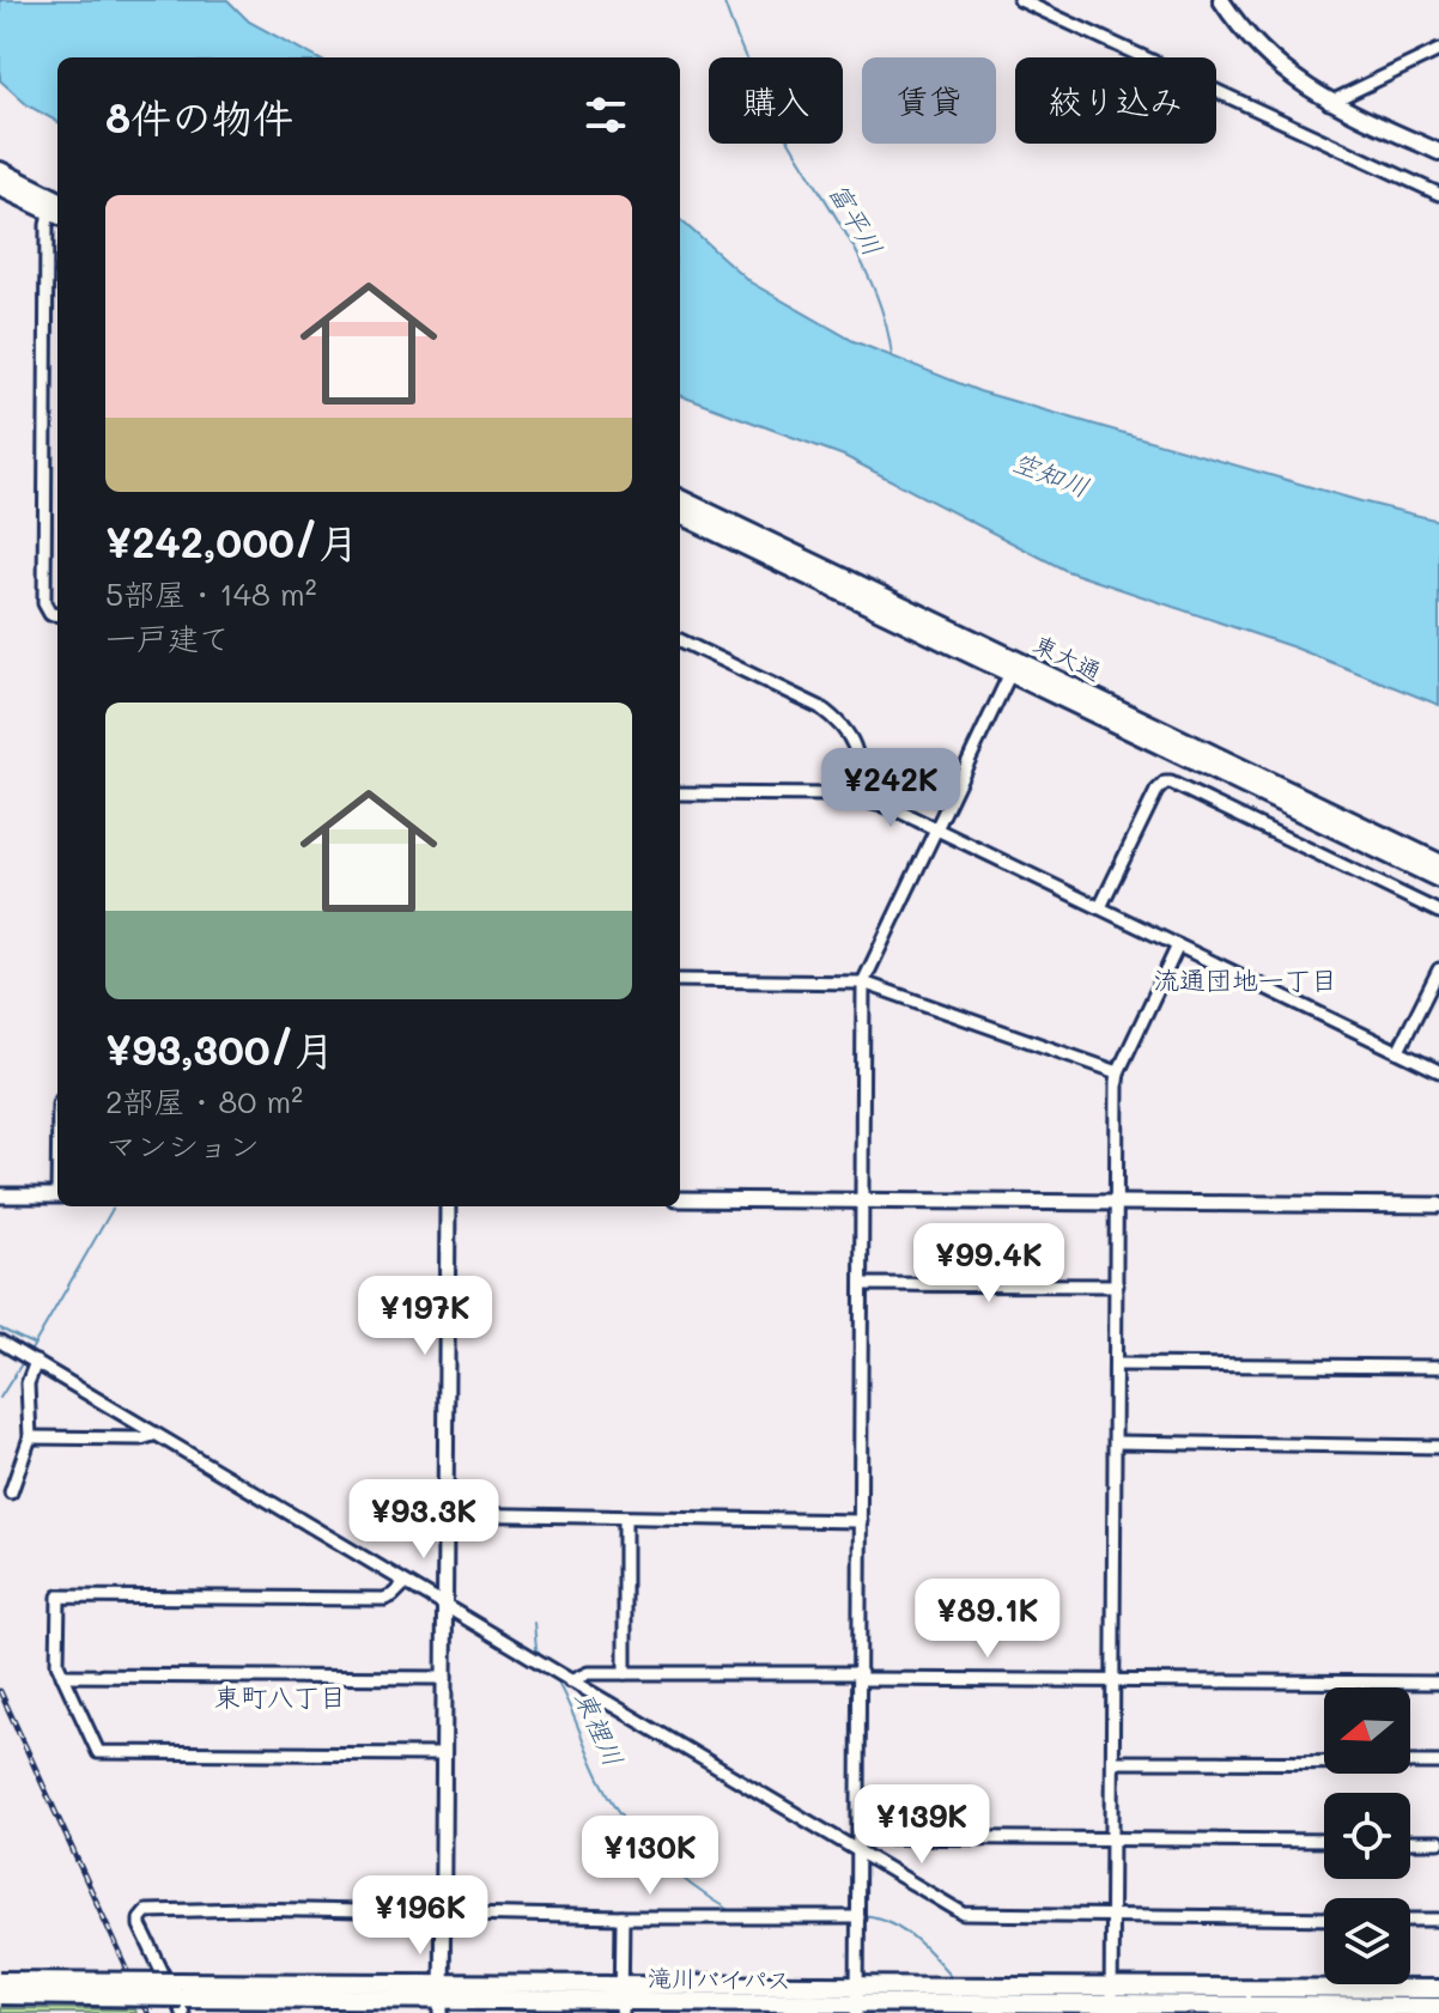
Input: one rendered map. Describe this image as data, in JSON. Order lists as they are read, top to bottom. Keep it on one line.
{"streets":{"highway":["東大通","滝川バイパス"]},"districts":["流通団地一丁目","東町八丁目"],"water":["富平川","空知川","東裡川"],"north":"left","page":{"chip":["購入","賃貸","絞り込み"],"heading":"8件の物件","list":[{"name":"¥242,000/月","note":"5部屋 · 148 m² · 一戸建て"},{"name":"¥93,300/月","note":"2部屋 · 80 m² · マンション"}],"price":["¥242K","¥99.4K","¥197K","¥93.3K","¥89.1K","¥139K","¥130K","¥196K"]}}
